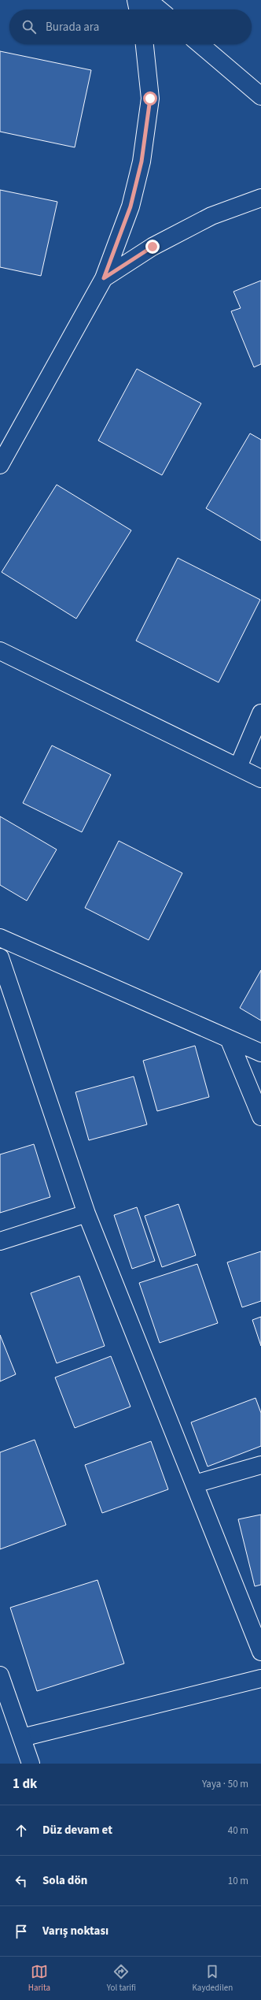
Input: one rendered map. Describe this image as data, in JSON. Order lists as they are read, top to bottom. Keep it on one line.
{"page":{"search":"Burada ara","heading":["1 dk","Yaya · 50 m"],"list":[["Düz devam et","40 m"],["Sola dön","10 m"],"Varış noktası"],"nav":["Harita","Yol tarifi","Kaydedilen"]}}
